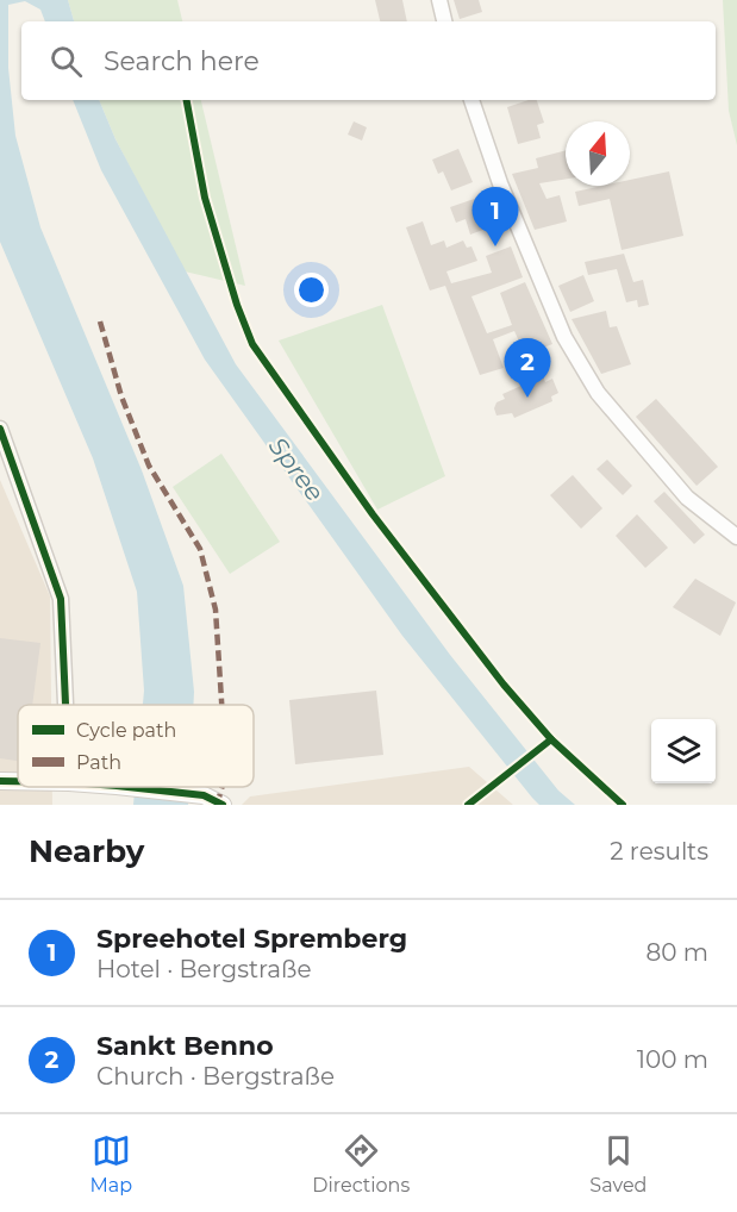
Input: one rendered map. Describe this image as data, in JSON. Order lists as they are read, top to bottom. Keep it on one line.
{"water":["Spree"],"legend":["Cycle path","Path"],"north":"top","page":{"search":"Search here","pins":["1","2"],"heading":["Nearby","2 results"],"list":[{"mark":"1","name":"Spreehotel Spremberg","note":"Hotel · Bergstraße","value":"80 m"},{"mark":"2","name":"Sankt Benno","note":"Church · Bergstraße","value":"100 m"}],"nav":["Map","Directions","Saved"]}}
